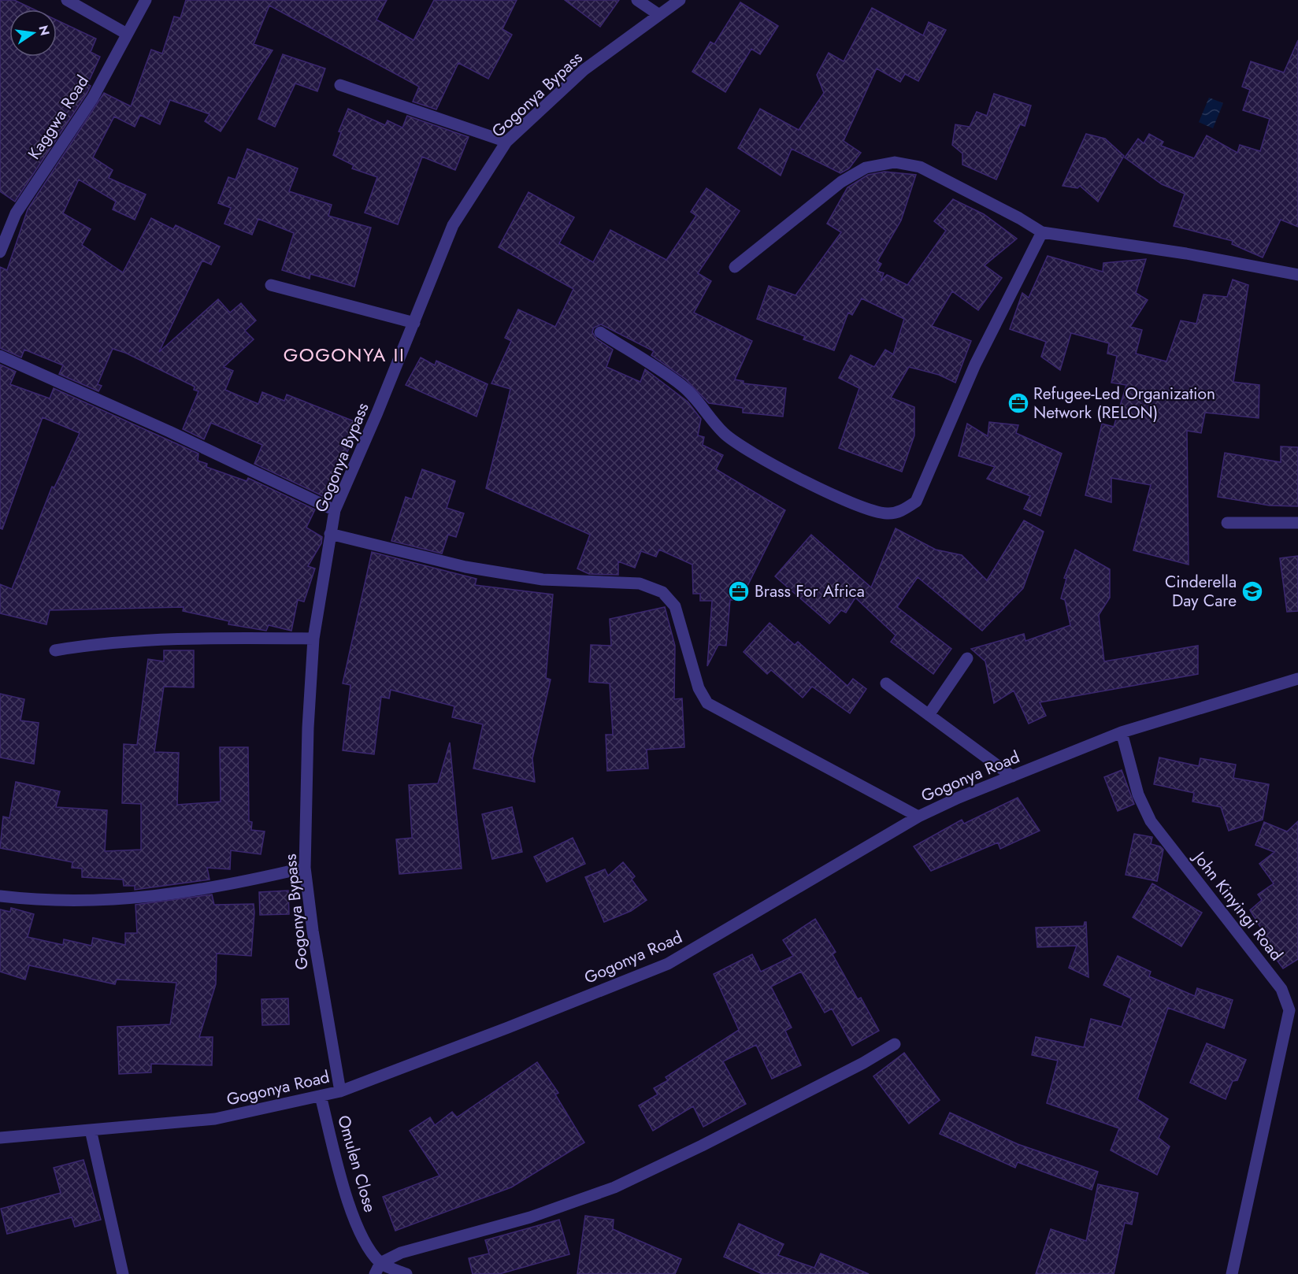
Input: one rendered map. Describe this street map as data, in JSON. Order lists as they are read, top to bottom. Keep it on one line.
{"streets":{"street":["Gogonya Bypass","Kaggwa Road","Gogonya Road","John Kinyingi Road","Omulen Close"]},"crossings":[["Gogonya Bypass","Gogonya Road"],["Gogonya Road","John Kinyingi Road"],["Gogonya Road","Omulen Close"]],"districts":["GOGONYA II"],"places":{"office":["Refugee-Led Organization Network (RELON)","Brass For Africa"],"school or university":["Cinderella Day Care"]},"north":"right"}
